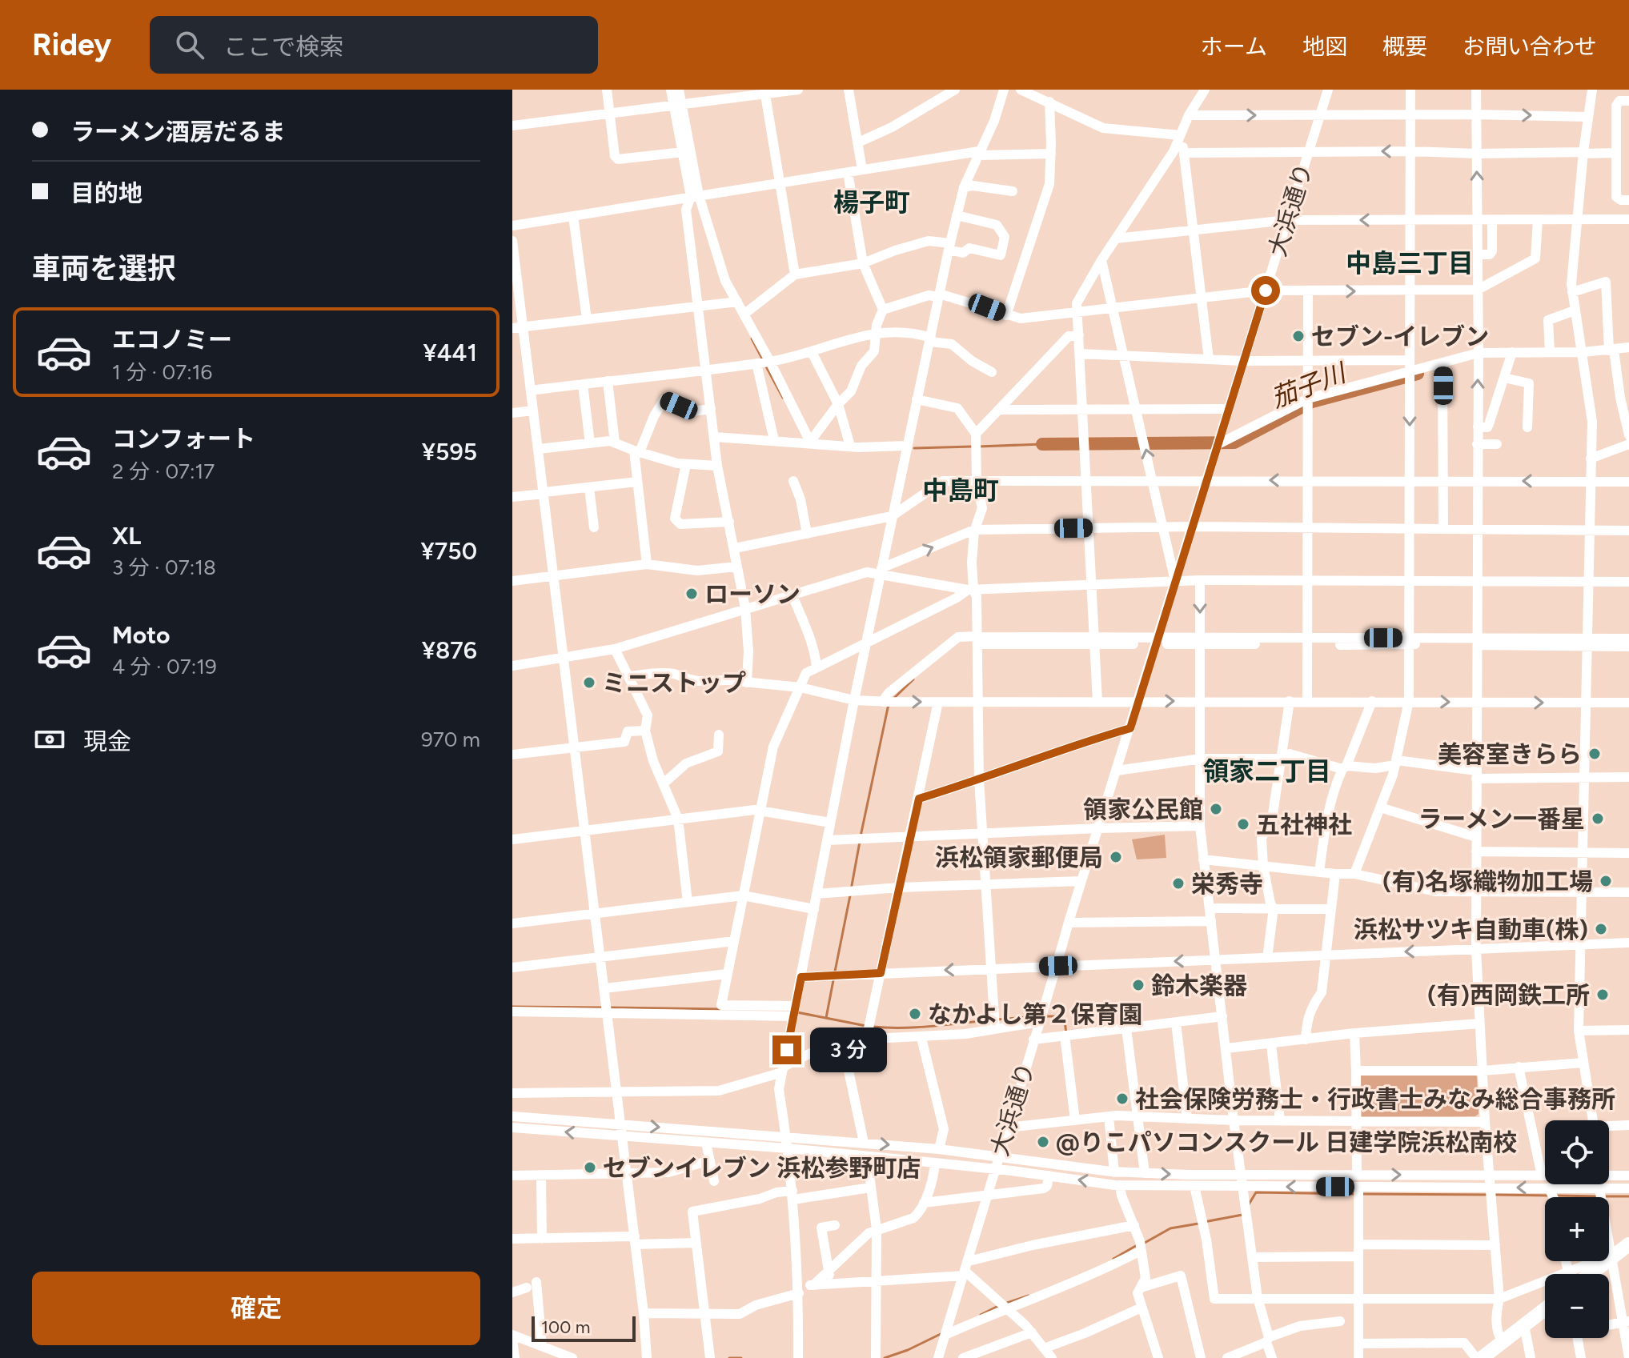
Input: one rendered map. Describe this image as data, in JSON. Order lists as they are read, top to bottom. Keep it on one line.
{"streets":{"street":["大浜通り"]},"districts":["楊子町","中島三丁目","中島町","領家二丁目"],"water":["茄子川"],"places":["セブン-イレブン","ローソン","ミニストップ","美容室きらら","領家公民館","ラーメン一番星","五社神社","浜松領家郵便局","(有)名塚織物加工場","栄秀寺","浜松サツキ自動車(株)","鈴木楽器","(有)西岡鉄工所","なかよし第２保育園","社会保険労務士・行政書士みなみ総合事務所","@りこパソコンスクール 日建学院浜松南校","セブンイレブン 浜松参野町店"],"scale_bar":"100 m","page":{"header":"Ridey","search":"ここで検索","nav":["ホーム","地図","概要","お問い合わせ"],"banner":["ラーメン酒房だるま","目的地"],"heading":"車両を選択","list":[{"name":"エコノミー","note":"1 分 · 07:16","value":"¥441"},{"name":"コンフォート","note":"2 分 · 07:17","value":"¥595"},{"name":"XL","note":"3 分 · 07:18","value":"¥750"},{"name":"Moto","note":"4 分 · 07:19","value":"¥876"}],"pay":["現金","970 m"],"bubble":"3 分","map_buttons":["+","−"],"buttons":"確定","scale":"100 m"}}
